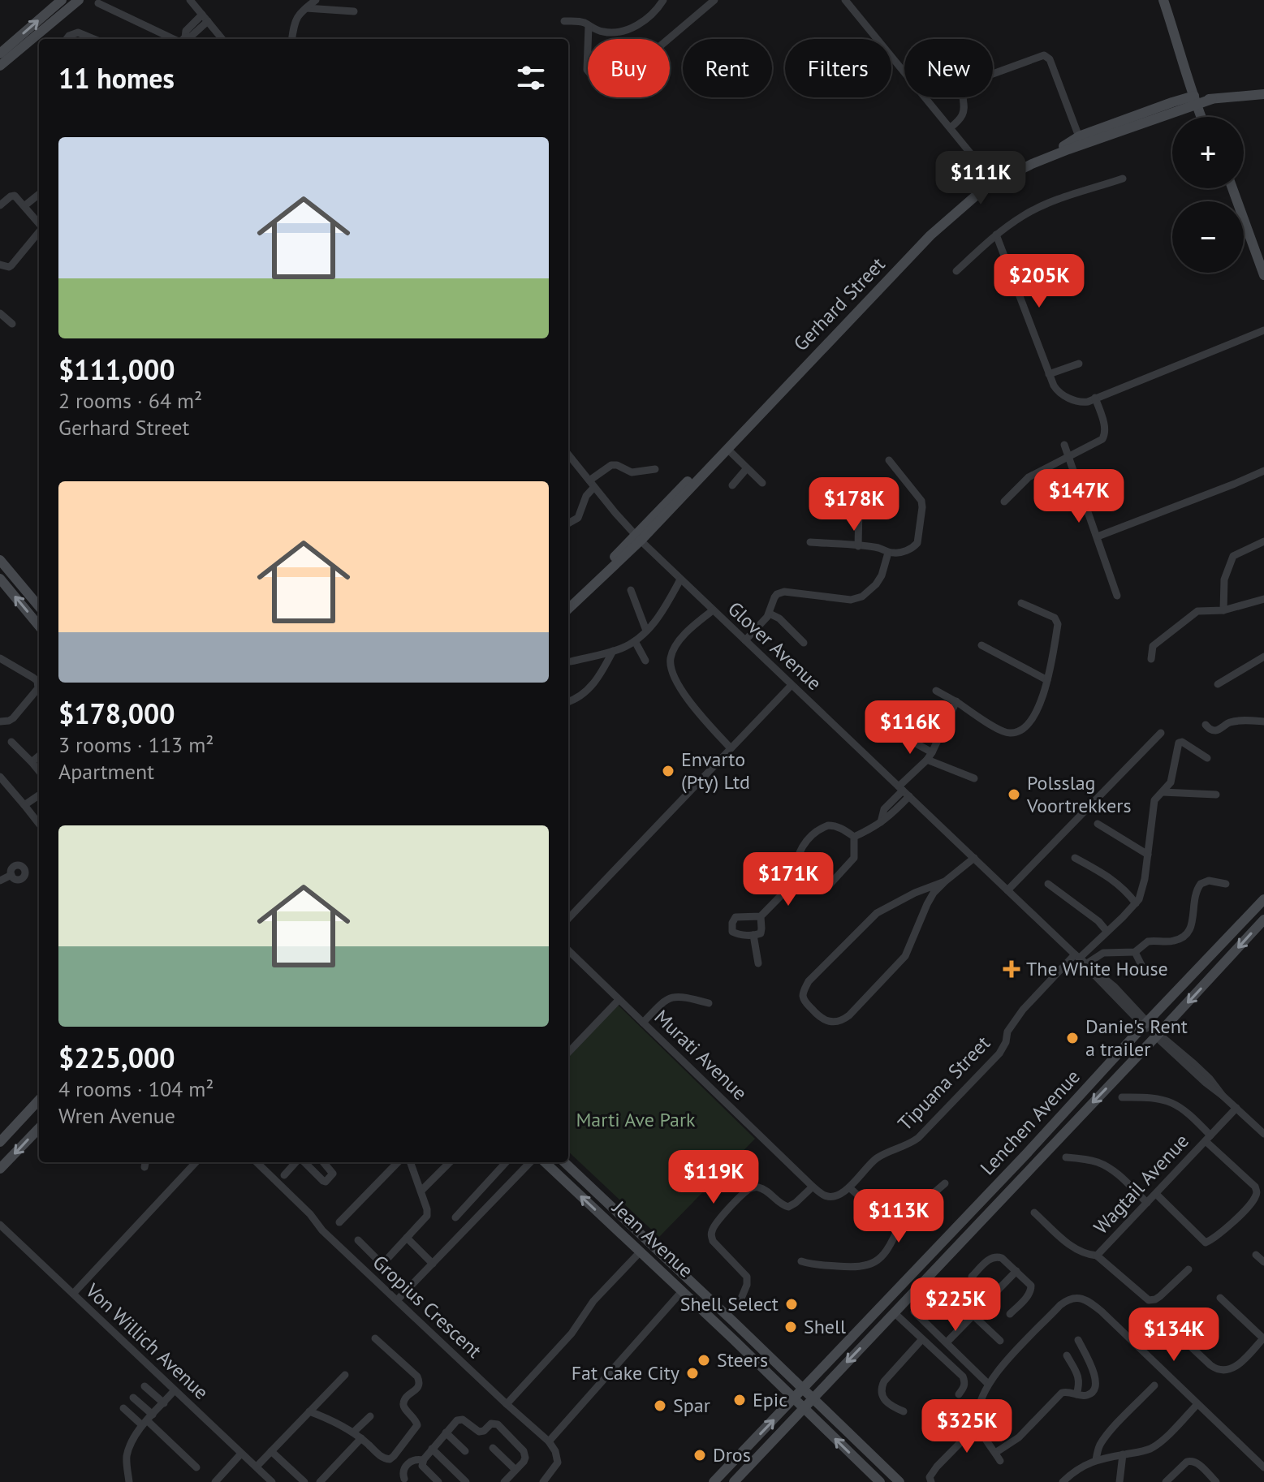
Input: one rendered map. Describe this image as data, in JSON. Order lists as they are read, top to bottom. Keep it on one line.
{"streets":{"main road":["Gerhard Street","Lenchen Avenue","Jean Avenue"],"street":["Glover Avenue","Murati Avenue","Tipuana Street","Wagtail Avenue","Gropius Crescent","Von Willich Avenue"]},"crossings":[["Gerhard Street","Glover Avenue"],["Glover Avenue","Tipuana Street"],["Glover Avenue","Lenchen Avenue"],["Glover Avenue","Wagtail Avenue"],["Lenchen Avenue","Jean Avenue"]],"parks":["Marti Ave Park"],"places":{"other":["Envarto (Pty) Ltd","Polsslag Voortrekkers","Danie's Rent a trailer","Shell Select","Shell","Steers","Fat Cake City","Epic","Spar","Dros"],"health":["The White House"]},"page":{"chip":["Buy","Rent","Filters","New"],"heading":"11 homes","map_buttons":["+","−"],"list":[{"name":"$111,000","note":"2 rooms · 64 m² · Gerhard Street"},{"name":"$178,000","note":"3 rooms · 113 m² · Apartment"},{"name":"$225,000","note":"4 rooms · 104 m² · Wren Avenue"}],"price":["$111K","$205K","$147K","$178K","$116K","$171K","$119K","$113K","$225K","$134K","$325K"]}}
